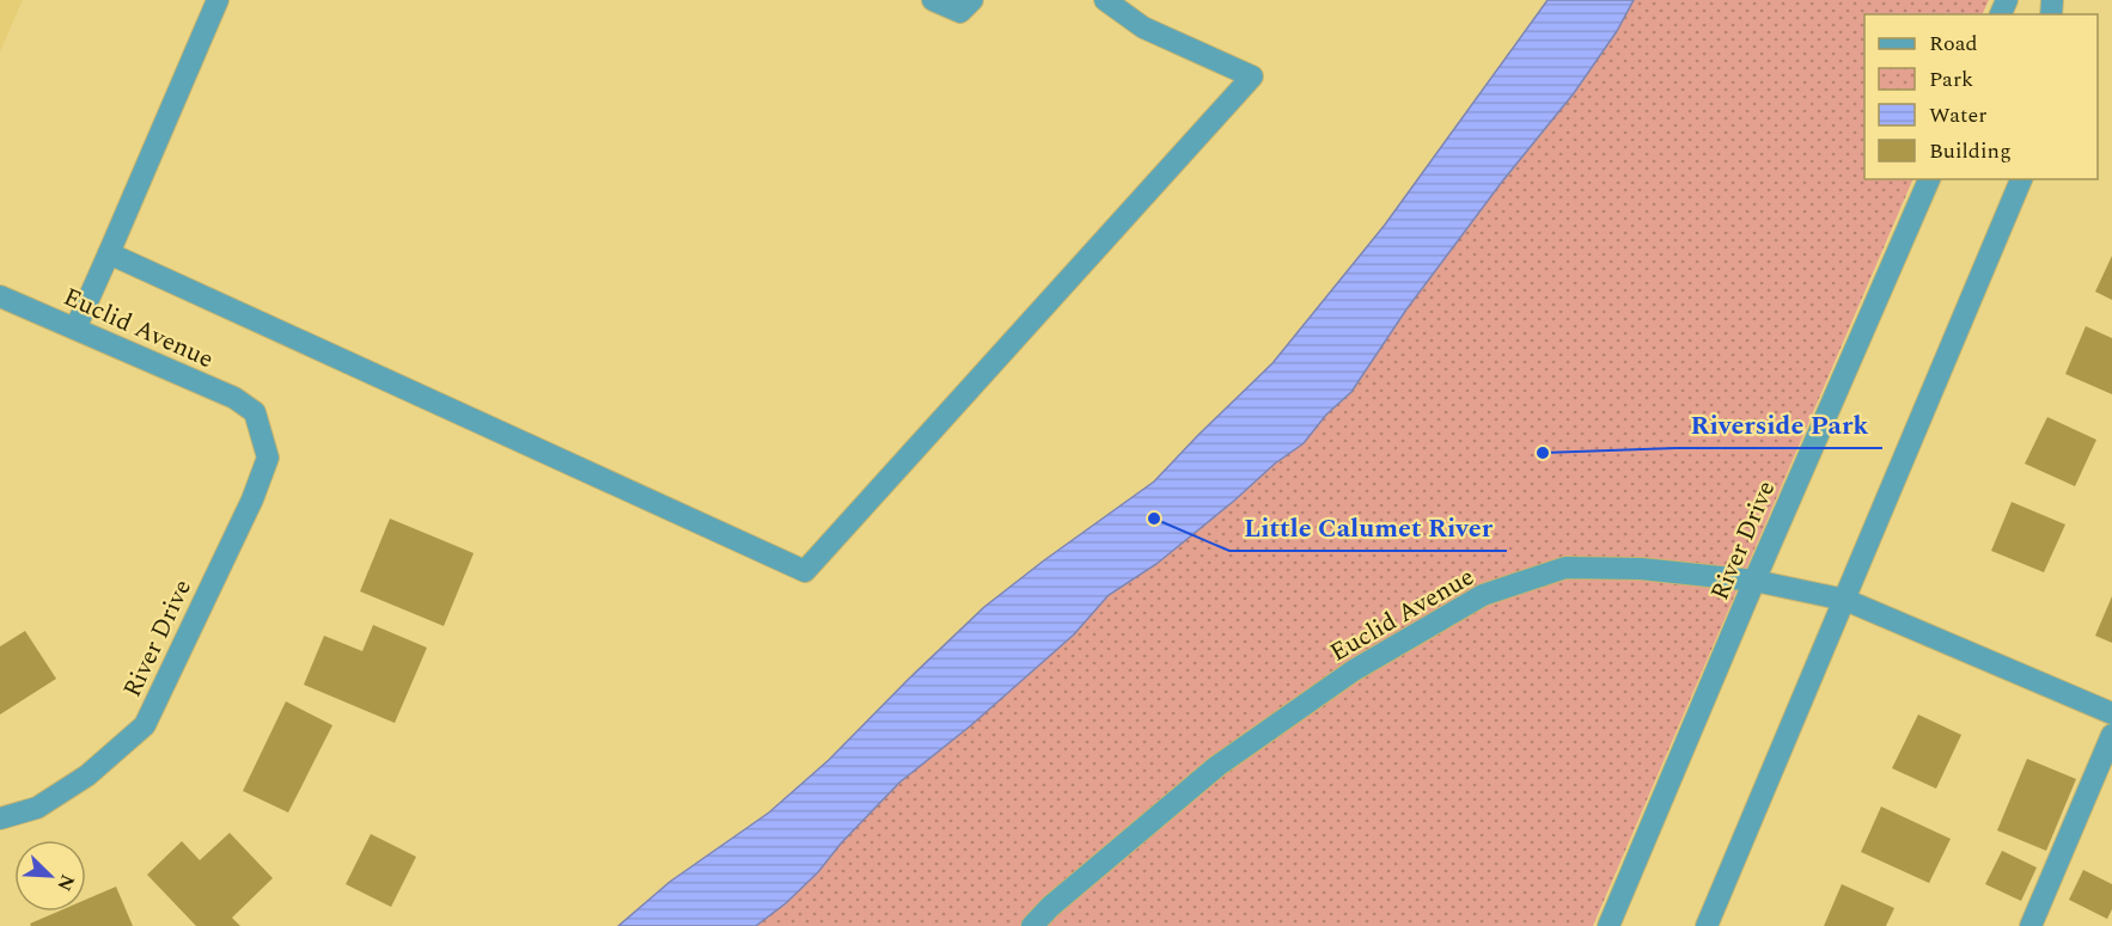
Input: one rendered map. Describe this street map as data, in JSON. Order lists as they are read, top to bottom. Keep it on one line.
{"streets":{"street":["Euclid Avenue","River Drive"]},"crossings":[["Euclid Avenue","River Drive"]],"places":["Riverside Park","Little Calumet River"],"legend":["Road","Park","Water","Building"],"north":"bottom right"}
